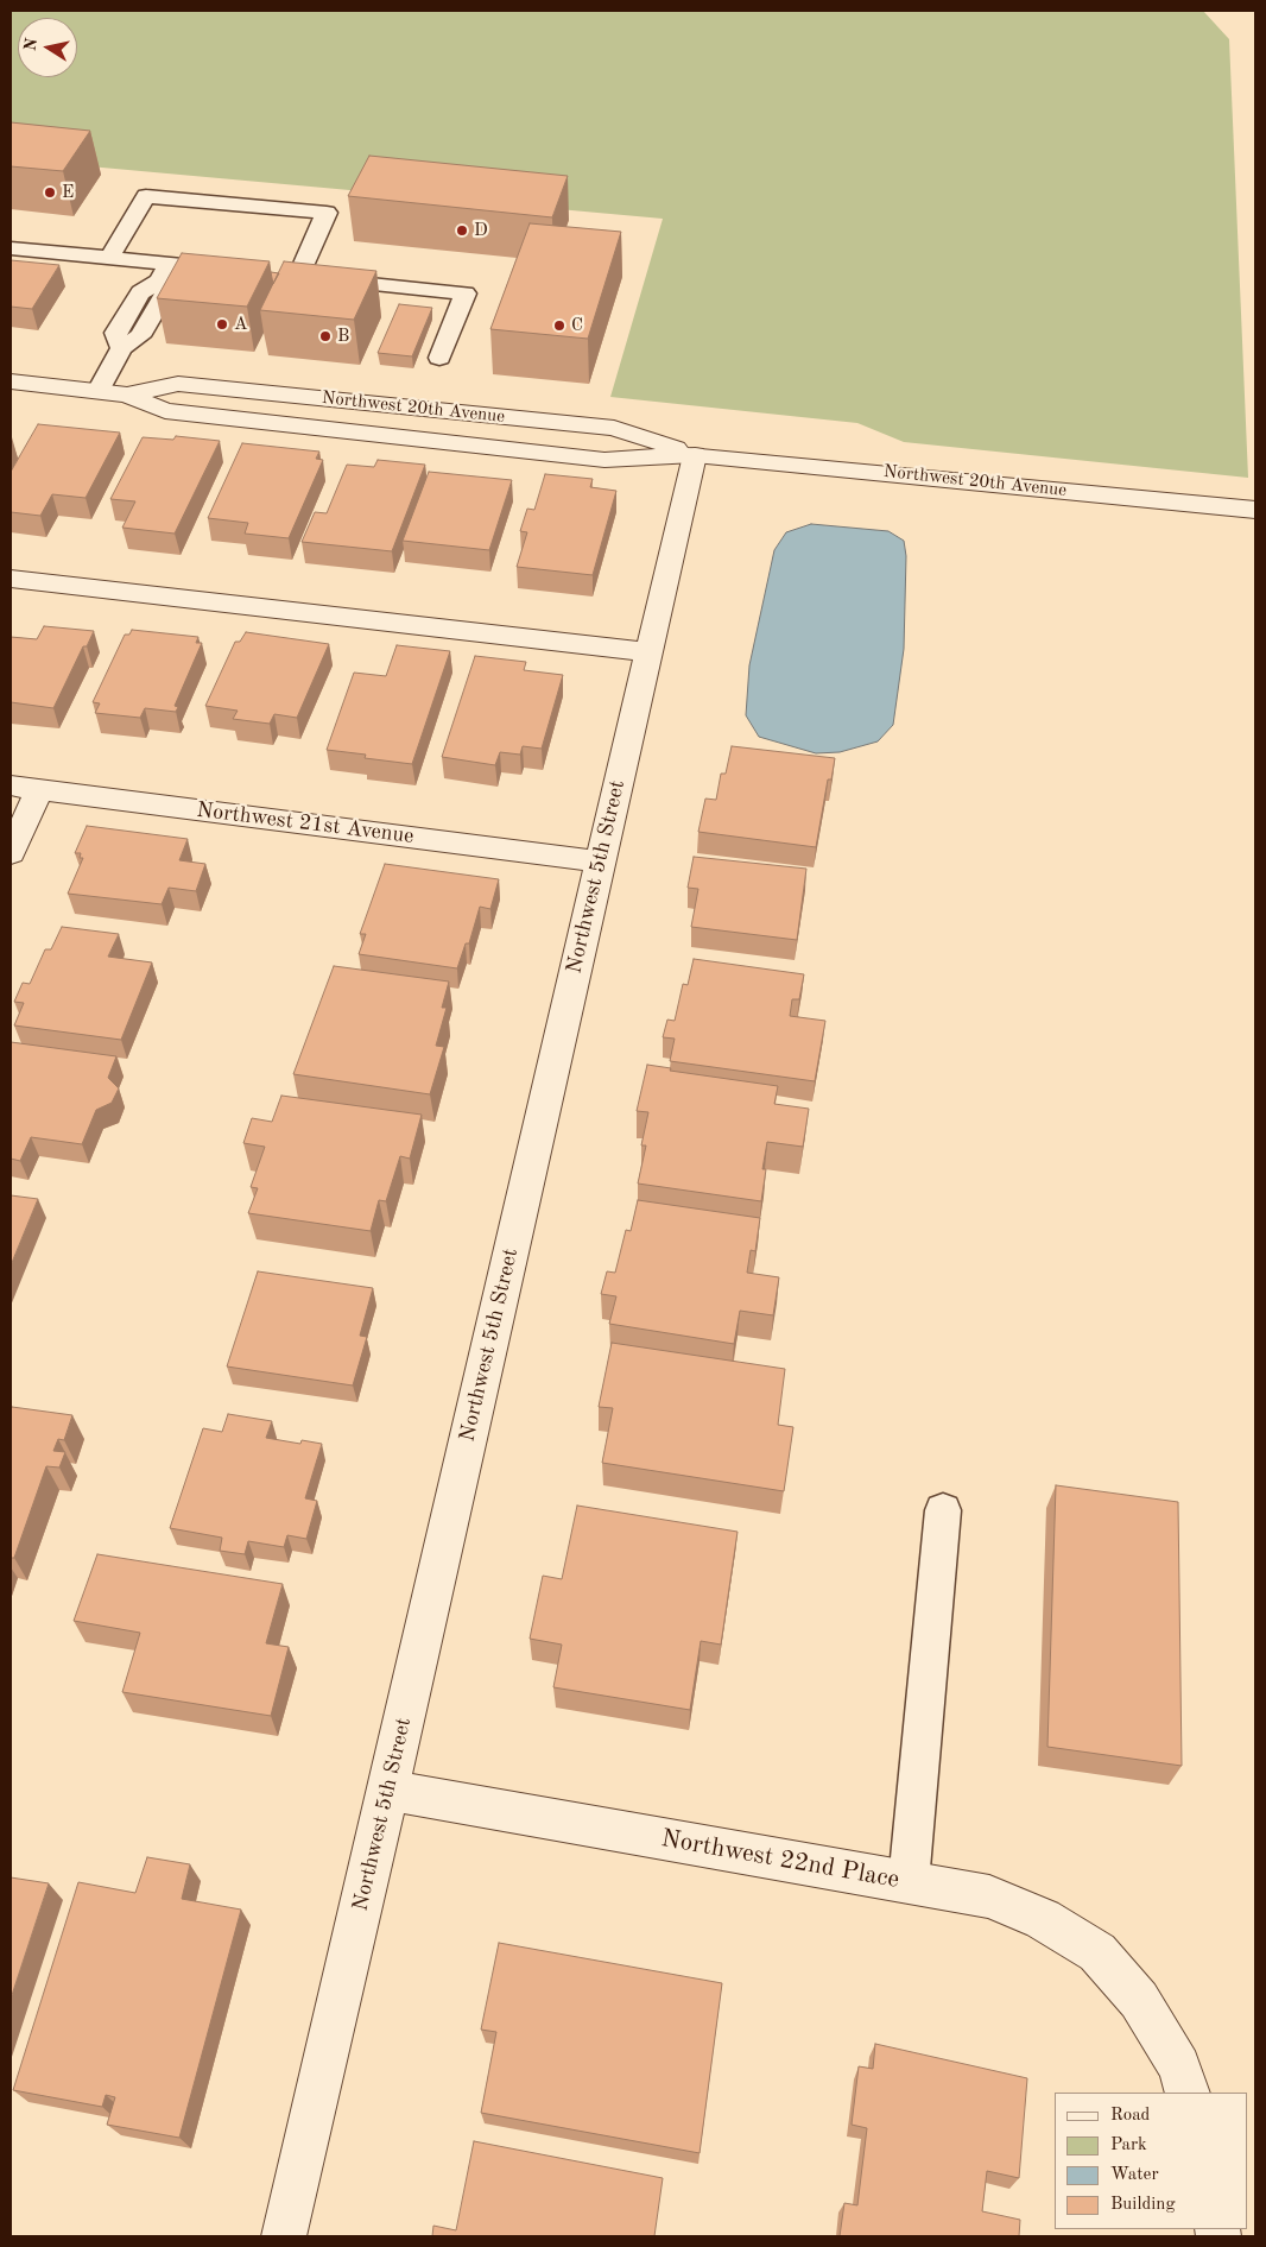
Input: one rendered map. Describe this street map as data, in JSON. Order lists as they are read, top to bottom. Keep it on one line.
{"streets":{"street":["Northwest 20th Avenue","Northwest 21st Avenue","Northwest 5th Street","Northwest 22nd Place"]},"crossings":[["Northwest 20th Avenue","Northwest 5th Street"],["Northwest 21st Avenue","Northwest 5th Street"],["Northwest 5th Street","Northwest 22nd Place"]],"places":["E","D","A","C","B"],"legend":["Road","Park","Water","Building"],"north":"left"}
